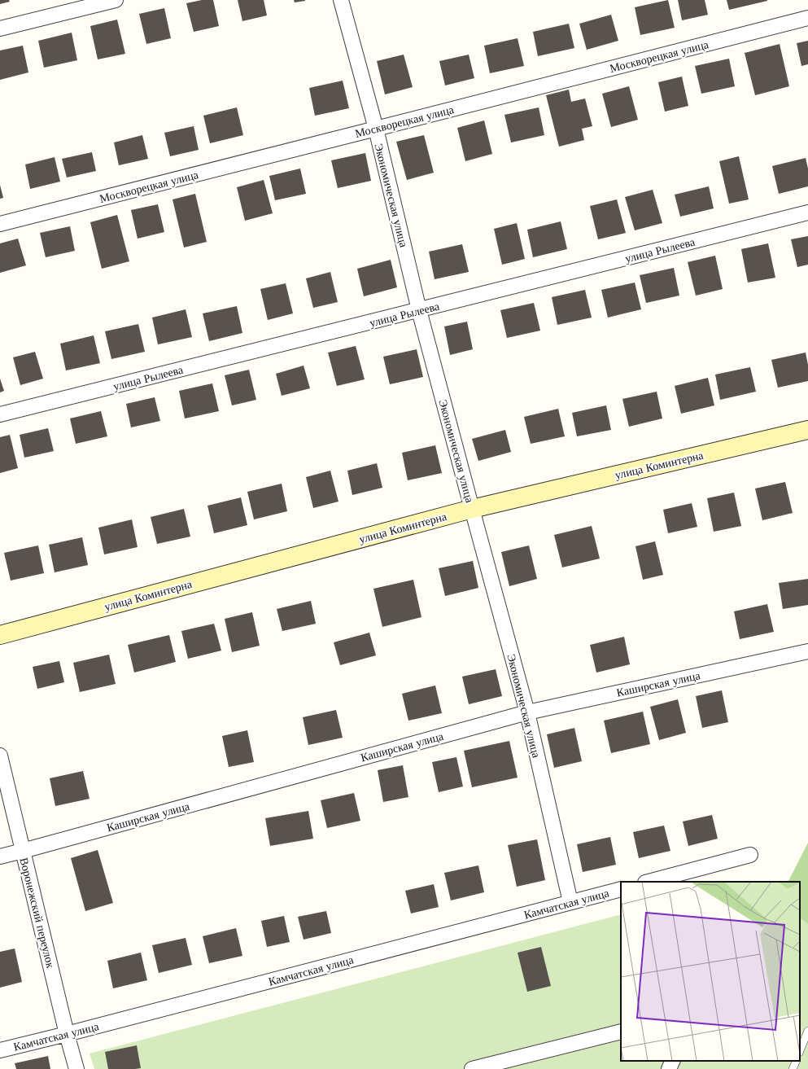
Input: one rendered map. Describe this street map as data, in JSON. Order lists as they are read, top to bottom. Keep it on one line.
{"streets":{"street":["Москворецкая улица","Экономическая улица","улица Рылеева","улица Коминтерна","Каширская улица","Камчатская улица","Воронежский переулок"]},"crossings":[["Москворецкая улица","Экономическая улица"],["Экономическая улица","улица Рылеева"],["Экономическая улица","улица Коминтерна"],["Экономическая улица","Каширская улица"],["Экономическая улица","Камчатская улица"],["Каширская улица","Воронежский переулок"],["Камчатская улица","Воронежский переулок"]]}
